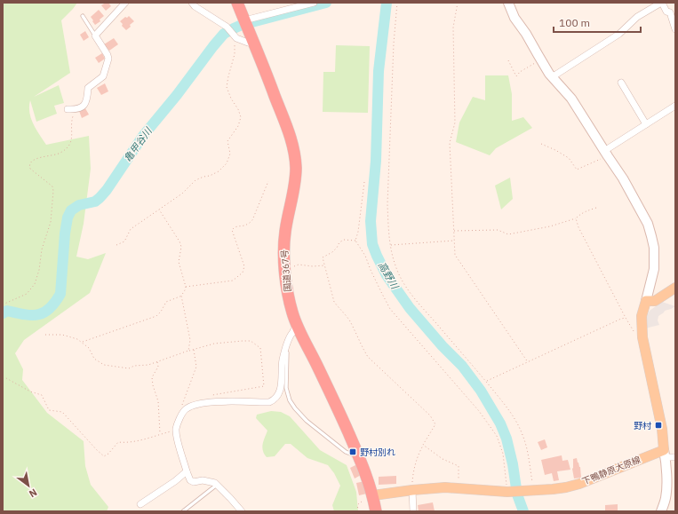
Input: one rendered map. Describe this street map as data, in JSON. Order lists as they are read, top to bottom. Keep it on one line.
{"streets":{"highway":["国道367号"],"main road":["下鴨静原大原線"]},"crossings":[["国道367号","下鴨静原大原線"]],"water":["亀甲谷川","高野川"],"places":{"transit":["野村","野村別れ"]},"scale_bar":"100 m","north":"bottom right"}
